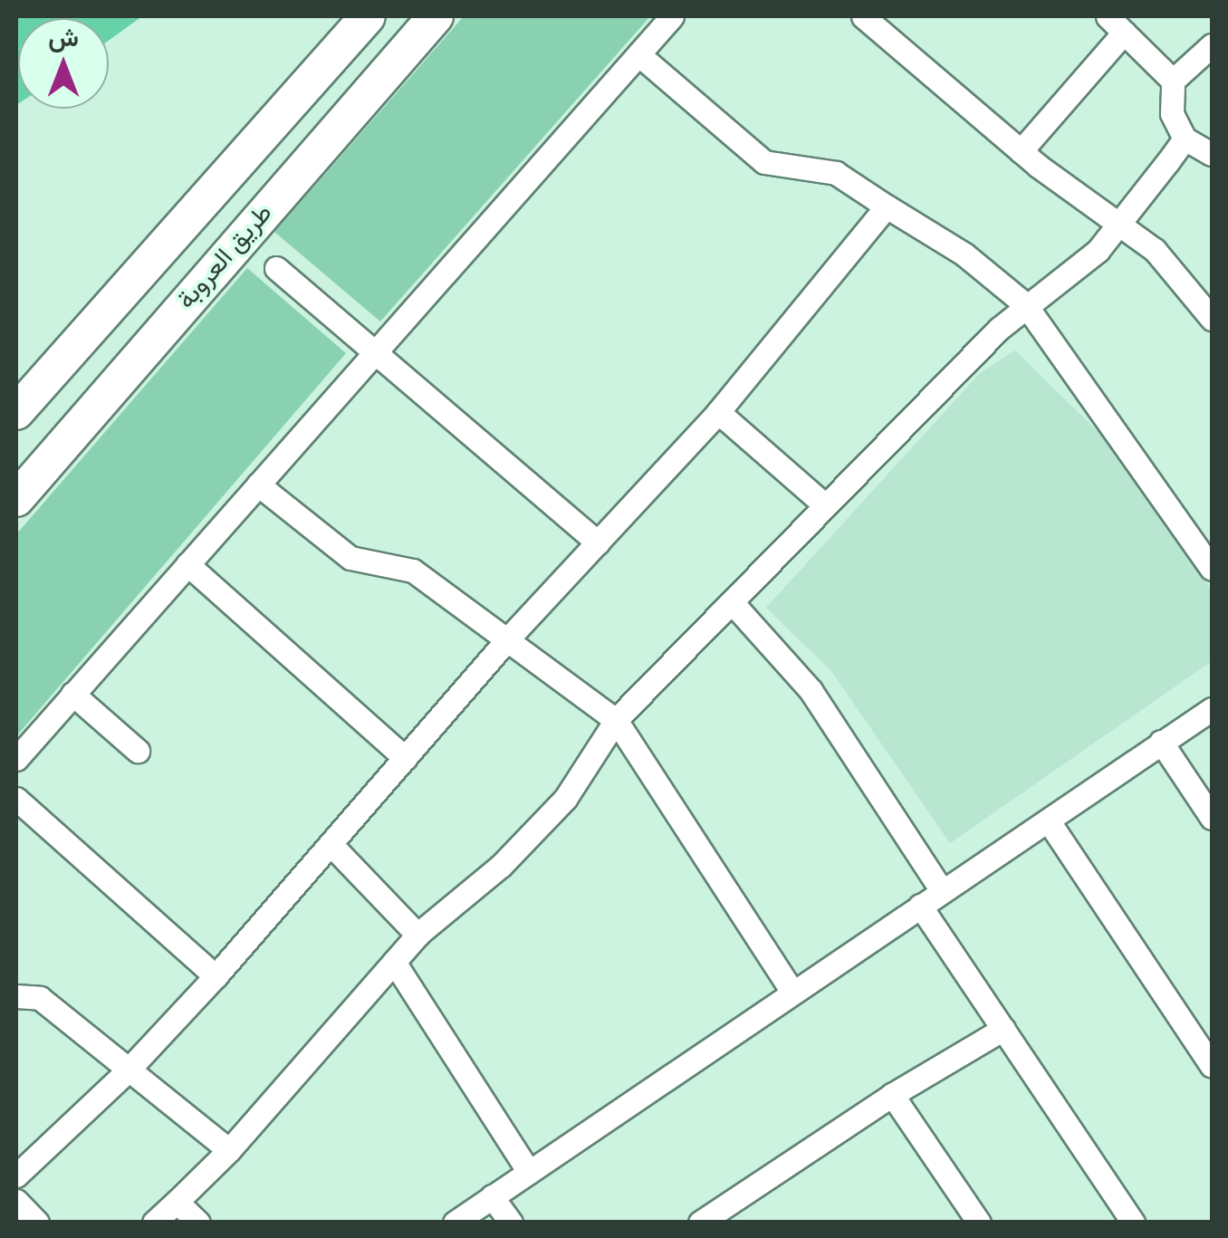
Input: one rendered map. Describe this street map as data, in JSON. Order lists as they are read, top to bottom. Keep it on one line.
{"streets":{"highway":["طريق العروبة"]},"north":"top"}
